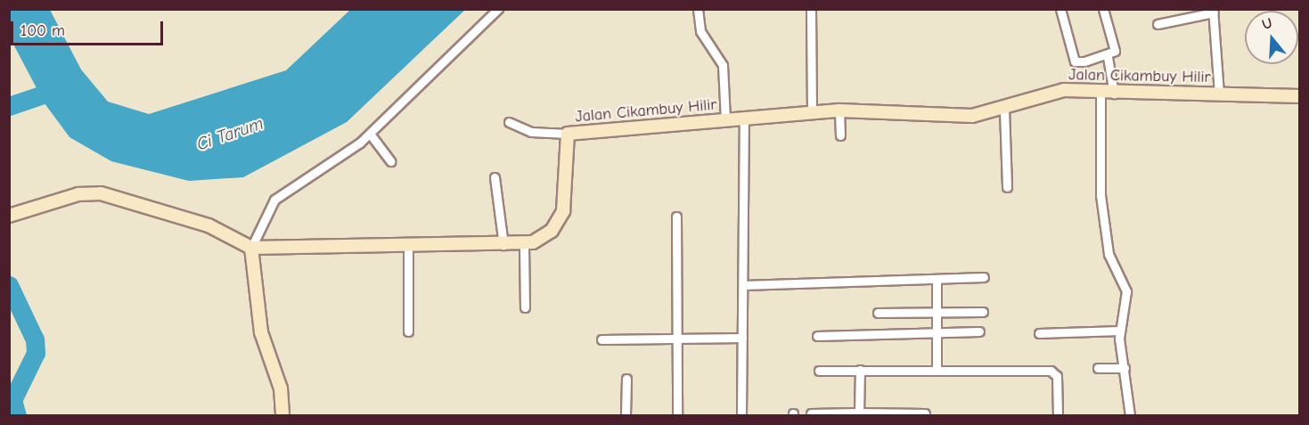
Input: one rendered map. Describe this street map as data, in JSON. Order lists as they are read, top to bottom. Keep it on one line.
{"streets":{"street":["Jalan Cikambuy Hilir"]},"water":["Ci Tarum"],"scale_bar":"100 m","north":"top"}
